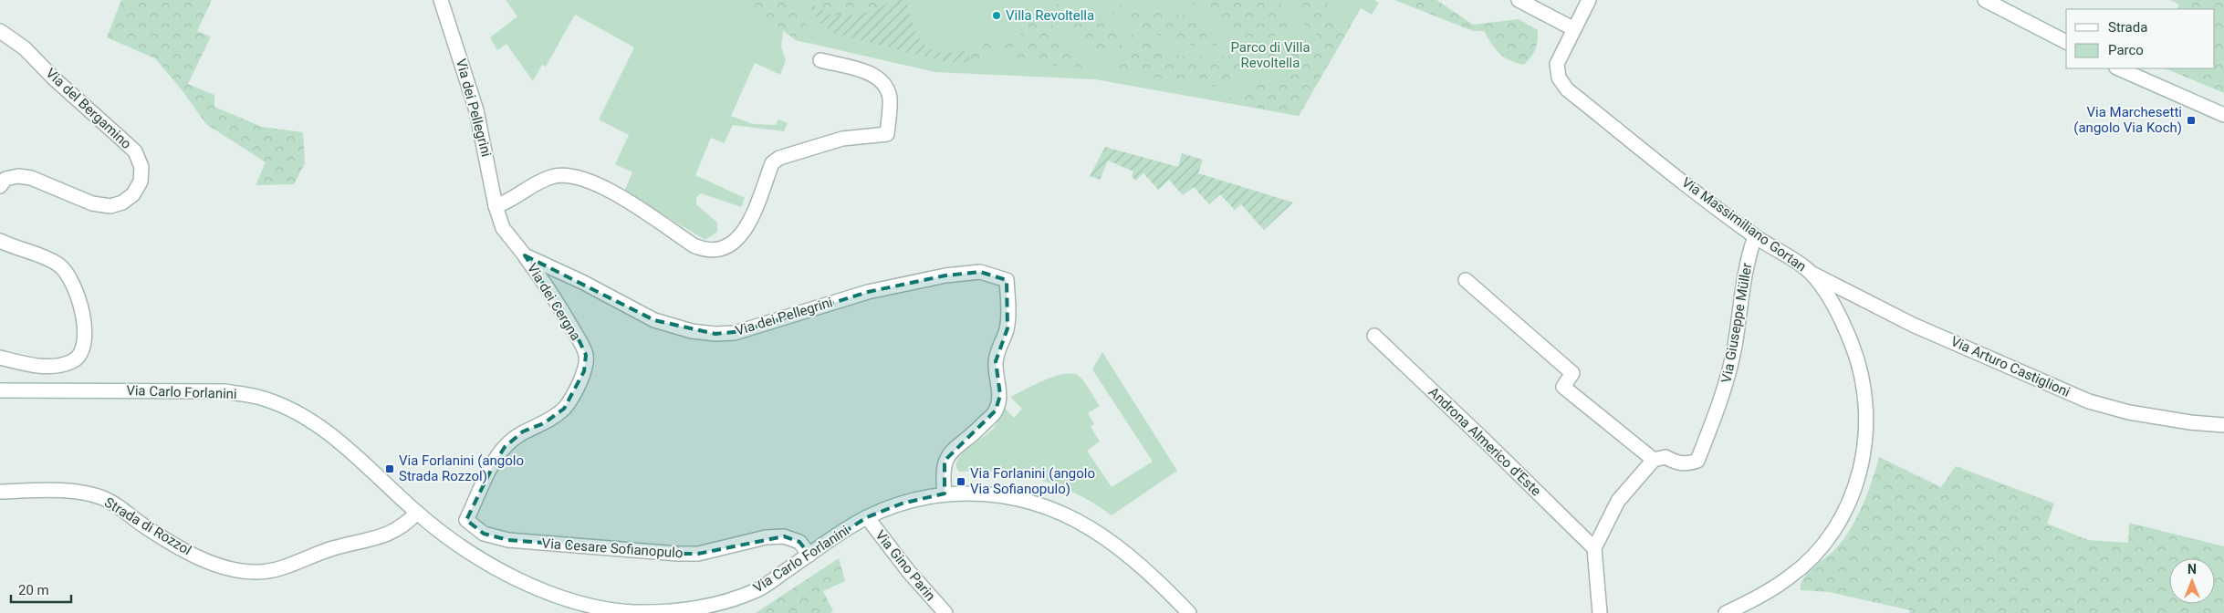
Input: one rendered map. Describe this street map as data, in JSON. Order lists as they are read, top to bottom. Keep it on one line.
{"streets":{"street":["Via dei Pellegrini","Via del Bergamino","Via Massimiliano Gortan","Via dei Cergna","Via Giuseppe Müller","Via Arturo Castiglioni","Via Carlo Forlanini","Androna Almerico d'Este","Strada di Rozzol","Via Cesare Sofianopulo","Via Gino Parin"]},"crossings":[["Via dei Pellegrini","Via dei Cergna"],["Via dei Pellegrini","Via Carlo Forlanini"],["Via Massimiliano Gortan","Via Giuseppe Müller"],["Via Massimiliano Gortan","Via Arturo Castiglioni"],["Via dei Cergna","Via Cesare Sofianopulo"],["Via Carlo Forlanini","Strada di Rozzol"],["Via Carlo Forlanini","Via Cesare Sofianopulo"],["Via Carlo Forlanini","Via Gino Parin"]],"parks":["Parco di Villa Revoltella"],"places":{"other":["Villa Revoltella"],"transit":["Via Marchesetti (angolo Via Koch)","Via Forlanini (angolo Strada Rozzol)","Via Forlanini (angolo Via Sofianopulo)"]},"legend":["Strada","Parco"],"scale_bar":"20 m","north":"top"}
